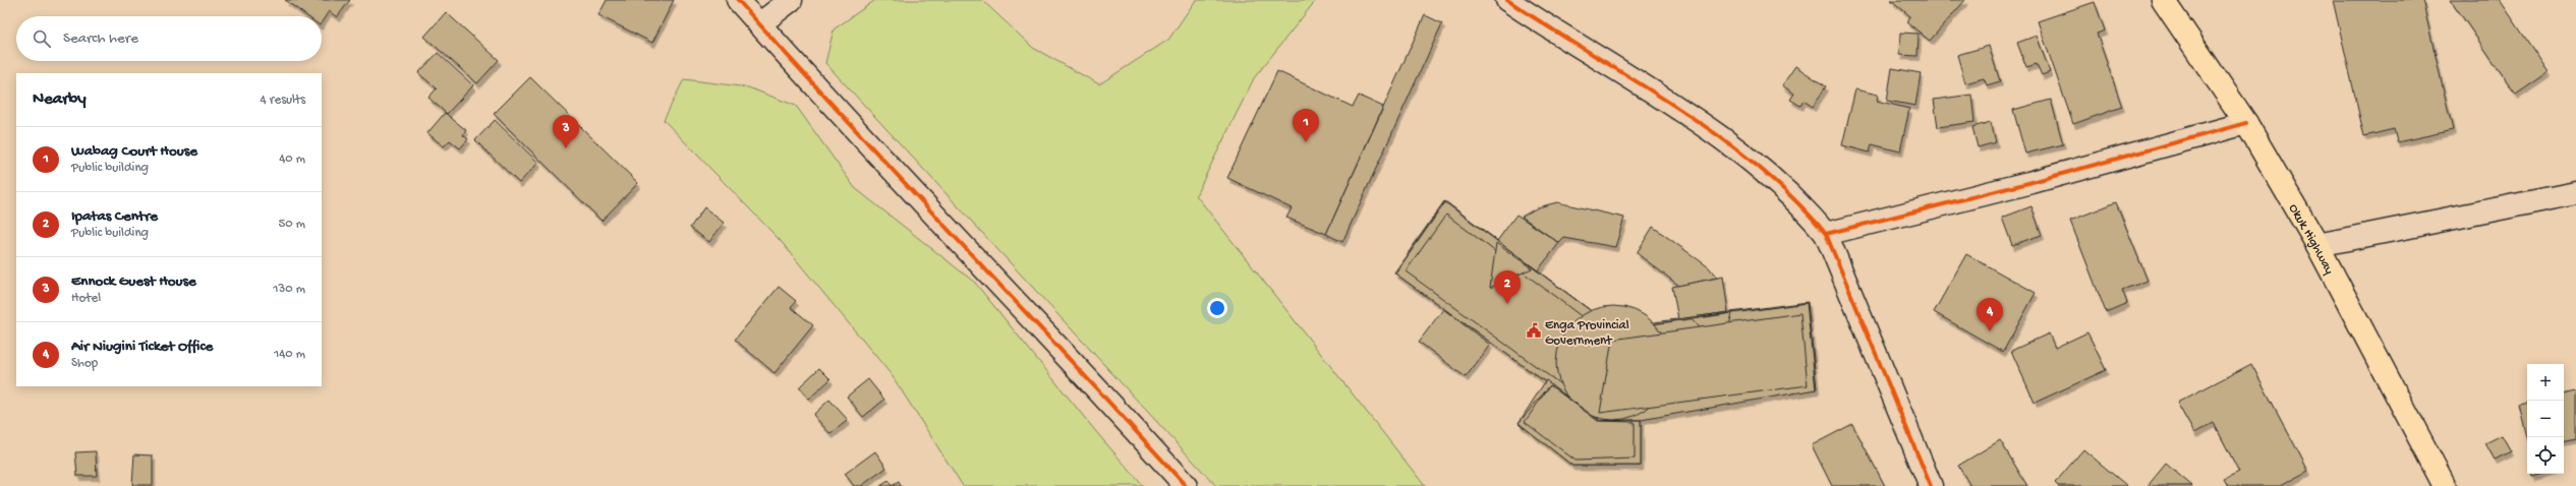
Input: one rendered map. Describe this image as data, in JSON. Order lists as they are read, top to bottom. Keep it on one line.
{"streets":{"main road":["Okuk Highway"]},"places":{"public building":["Enga Provincial Government"]},"page":{"search":"Search here","heading":["Nearby","4 results"],"pins":["1","3","2","4"],"list":[{"mark":"1","name":"Wabag Court House","note":"Public building","value":"40 m"},{"mark":"2","name":"Ipatas Centre","note":"Public building","value":"50 m"},{"mark":"3","name":"Ennock Guest House","note":"Hotel","value":"130 m"},{"mark":"4","name":"Air Niugini Ticket Office","note":"Shop","value":"140 m"}],"map_buttons":["+","−"]}}
